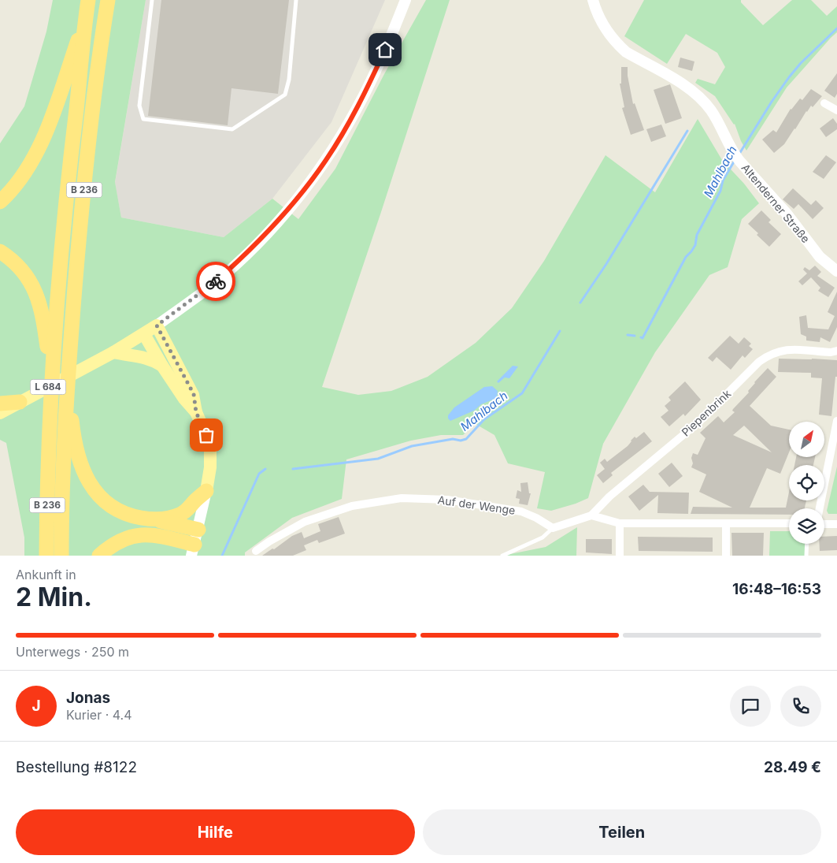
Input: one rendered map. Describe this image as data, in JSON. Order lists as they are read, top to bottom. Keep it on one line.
{"streets":{"highway":["B 236"],"main road":["Altenderner Straße","L 684"],"street":["Piepenbrink","Auf der Wenge"]},"water":["Mahlbach"],"north":"top right","page":{"heading":["2 Min.","Ankunft in","16:48–16:53"],"panel":["Jonas","Kurier · 4.4","Bestellung #8122","28.49 €"],"bar":"Unterwegs · 250 m","round":"J","buttons":["Hilfe","Teilen"]}}
